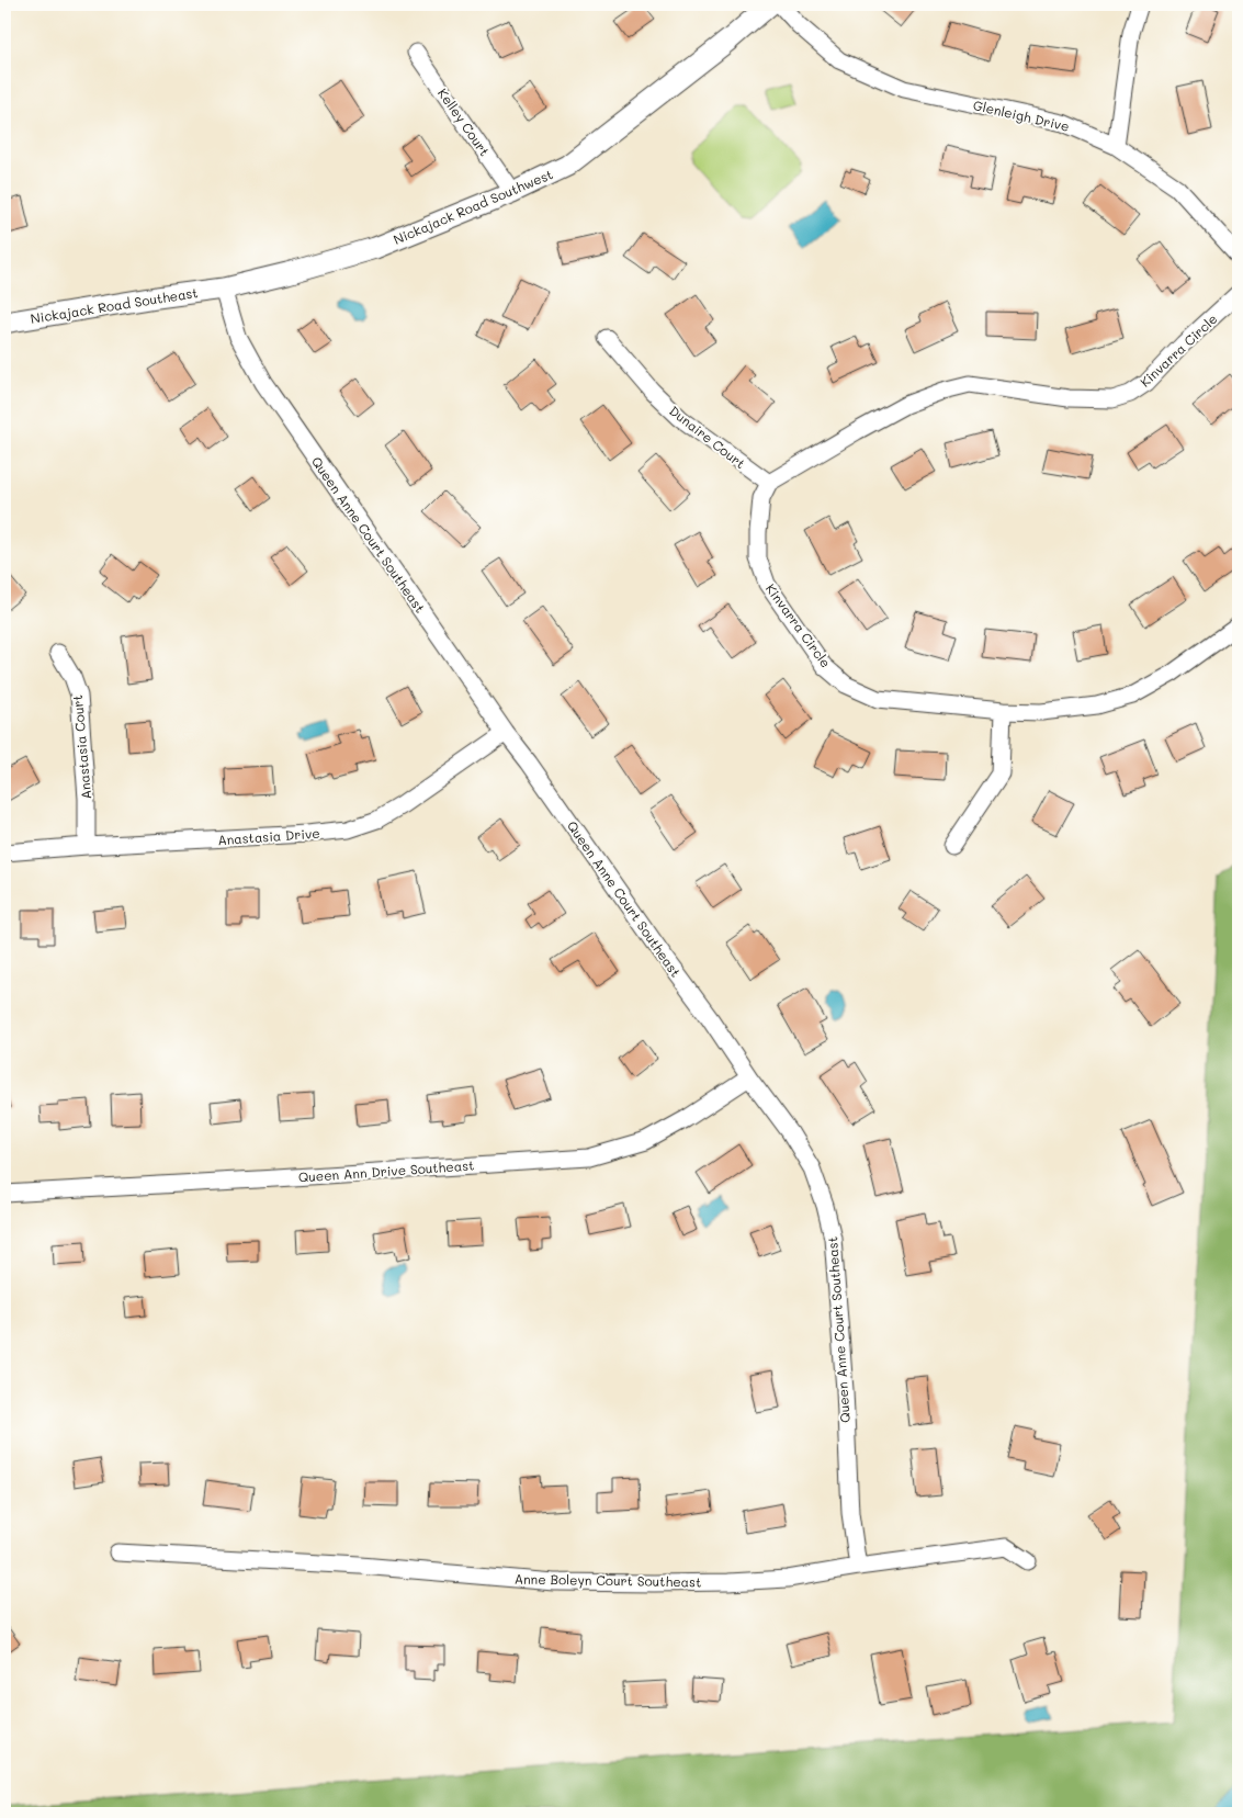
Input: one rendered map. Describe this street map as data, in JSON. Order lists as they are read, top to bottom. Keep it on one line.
{"streets":{"street":["Glenleigh Drive","Kelley Court","Nickajack Road Southwest","Nickajack Road Southeast","Kinvarra Circle","Dunaire Court","Queen Anne Court Southeast","Anastasia Court","Anastasia Drive","Queen Ann Drive Southeast","Anne Boleyn Court Southeast"]},"crossings":[["Kelley Court","Nickajack Road Southwest"],["Nickajack Road Southwest","Nickajack Road Southeast"],["Nickajack Road Southwest","Queen Anne Court Southeast"],["Nickajack Road Southeast","Queen Anne Court Southeast"],["Kinvarra Circle","Dunaire Court"],["Queen Anne Court Southeast","Anastasia Drive"],["Queen Anne Court Southeast","Queen Ann Drive Southeast"],["Queen Anne Court Southeast","Anne Boleyn Court Southeast"],["Anastasia Court","Anastasia Drive"]]}
